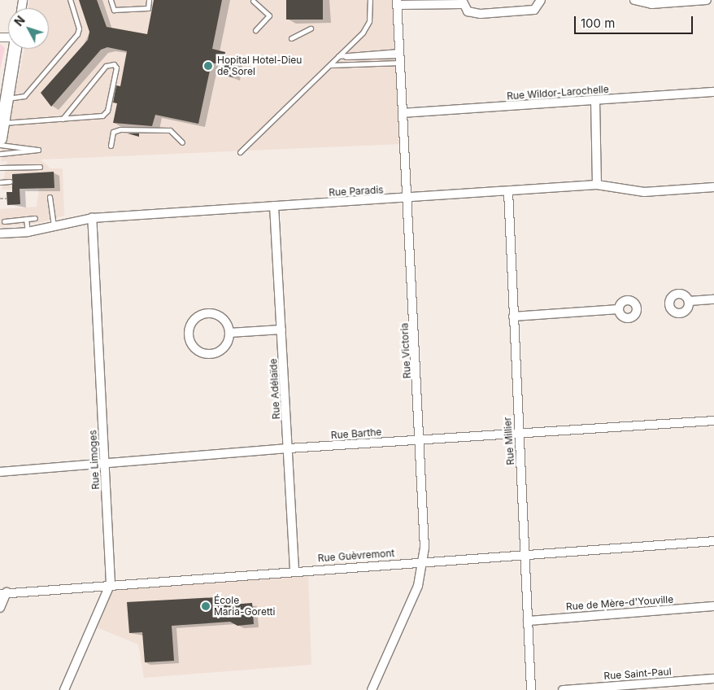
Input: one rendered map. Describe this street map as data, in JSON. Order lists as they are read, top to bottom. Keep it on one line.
{"streets":{"street":["Rue Wildor-Larochelle","Rue Paradis","Rue Victoria","Rue Adélaïde","Rue Barthe","Rue Millier","Rue Limoges","Rue Guèvremont","Rue de Mère-d'Youville","Rue Saint-Paul"]},"crossings":[["Rue Wildor-Larochelle","Rue Victoria"],["Rue Paradis","Rue Victoria"],["Rue Paradis","Rue Adélaïde"],["Rue Paradis","Rue Millier"],["Rue Paradis","Rue Limoges"],["Rue Victoria","Rue Barthe"],["Rue Victoria","Rue Guèvremont"],["Rue Adélaïde","Rue Barthe"],["Rue Adélaïde","Rue Guèvremont"],["Rue Barthe","Rue Millier"],["Rue Barthe","Rue Limoges"],["Rue Millier","Rue Guèvremont"],["Rue Millier","Rue de Mère-d'Youville"],["Rue Limoges","Rue Guèvremont"]],"places":["Hopital Hotel-Dieu de Sorel","École Maria-Goretti"],"scale_bar":"100 m","north":"top left"}
